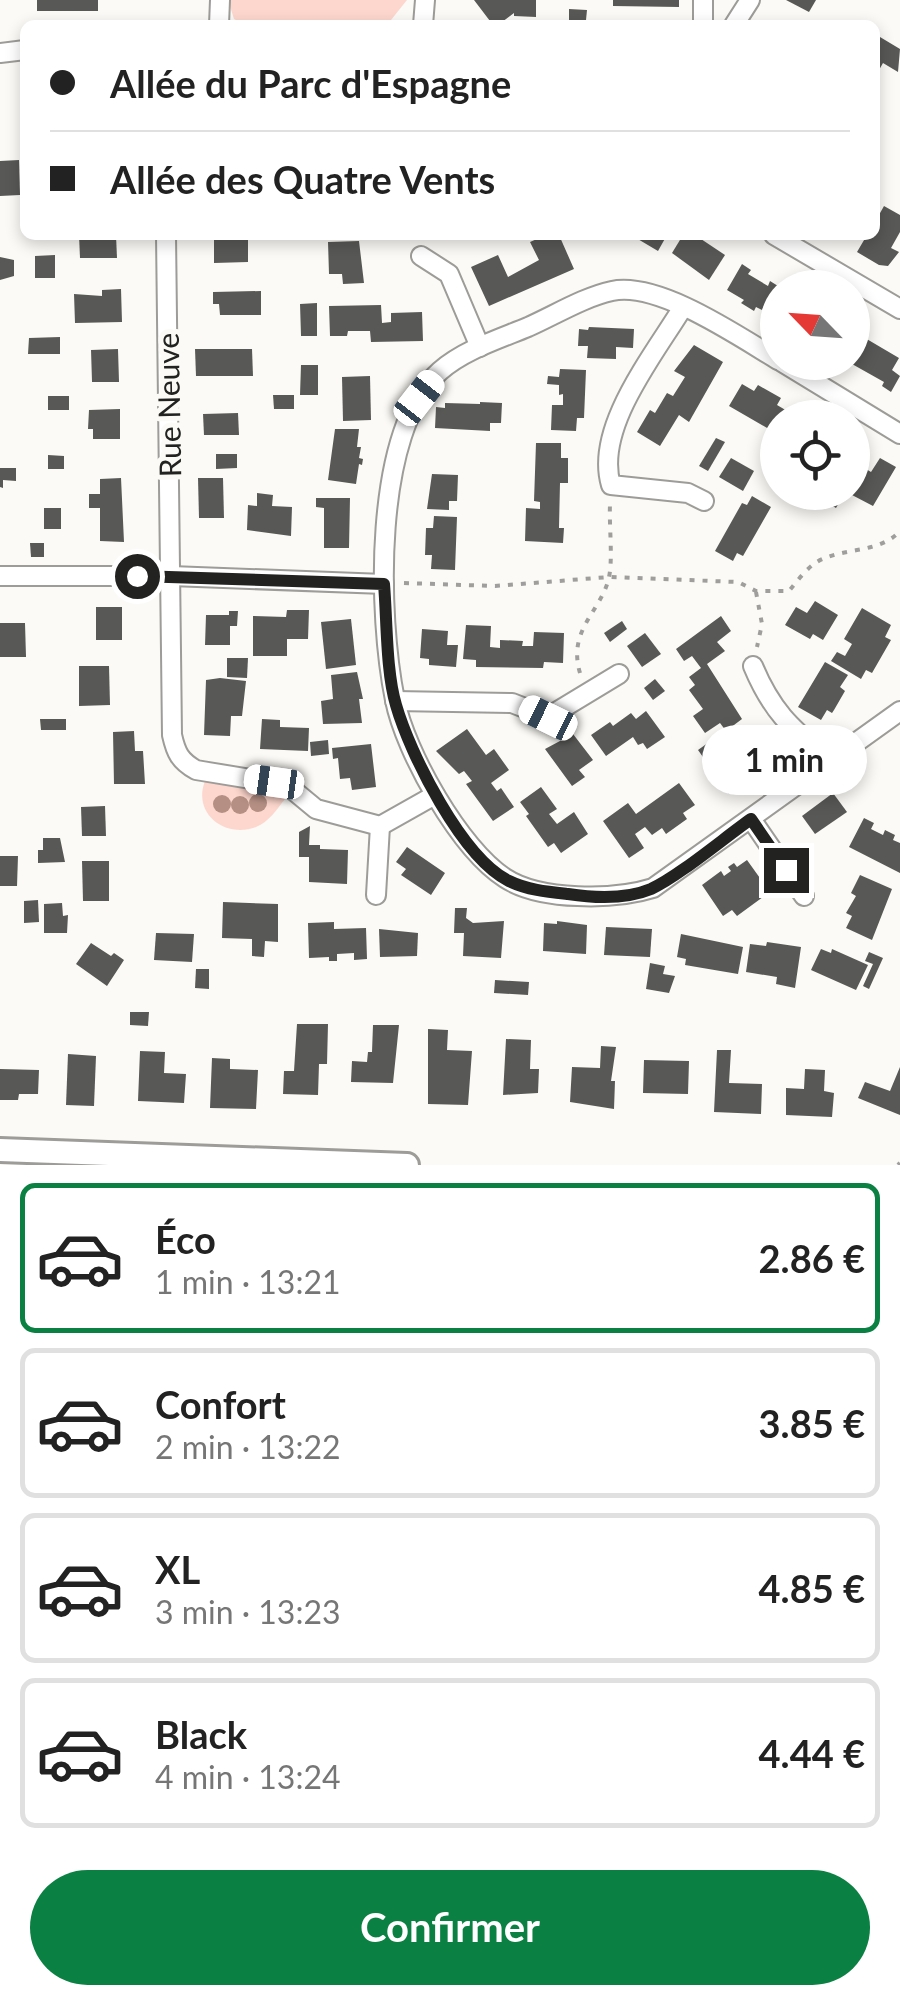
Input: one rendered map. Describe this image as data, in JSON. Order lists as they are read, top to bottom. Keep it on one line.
{"streets":{"street":["Rue Neuve"]},"north":"top left","page":{"banner":["Allée du Parc d'Espagne","Allée des Quatre Vents"],"bubble":"1 min","list":[{"name":"Éco","note":"1 min · 13:21","value":"2.86 €"},{"name":"Confort","note":"2 min · 13:22","value":"3.85 €"},{"name":"XL","note":"3 min · 13:23","value":"4.85 €"},{"name":"Black","note":"4 min · 13:24","value":"4.44 €"}],"buttons":"Confirmer"}}
